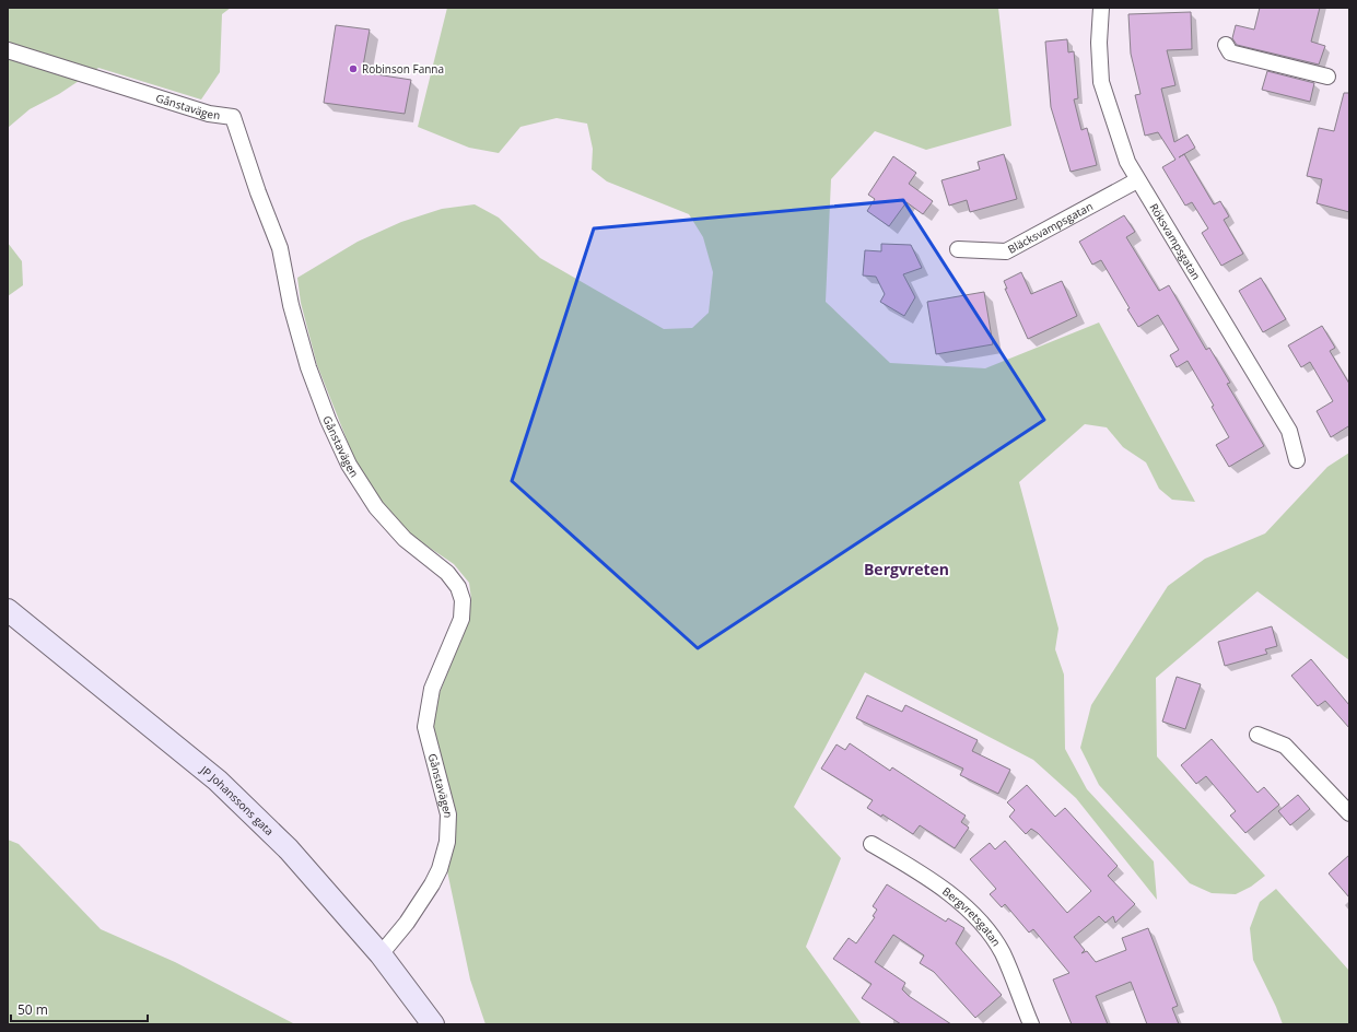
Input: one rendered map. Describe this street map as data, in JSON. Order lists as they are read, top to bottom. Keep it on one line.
{"streets":{"street":["Gånstavägen","Bläcksvampsgatan","Röksvampsgatan","JP Johanssons gata","Bergvretsgatan"]},"crossings":[["Gånstavägen","JP Johanssons gata"],["Bläcksvampsgatan","Röksvampsgatan"]],"districts":["Bergvreten"],"places":["Robinson Fanna"],"scale_bar":"50 m"}
